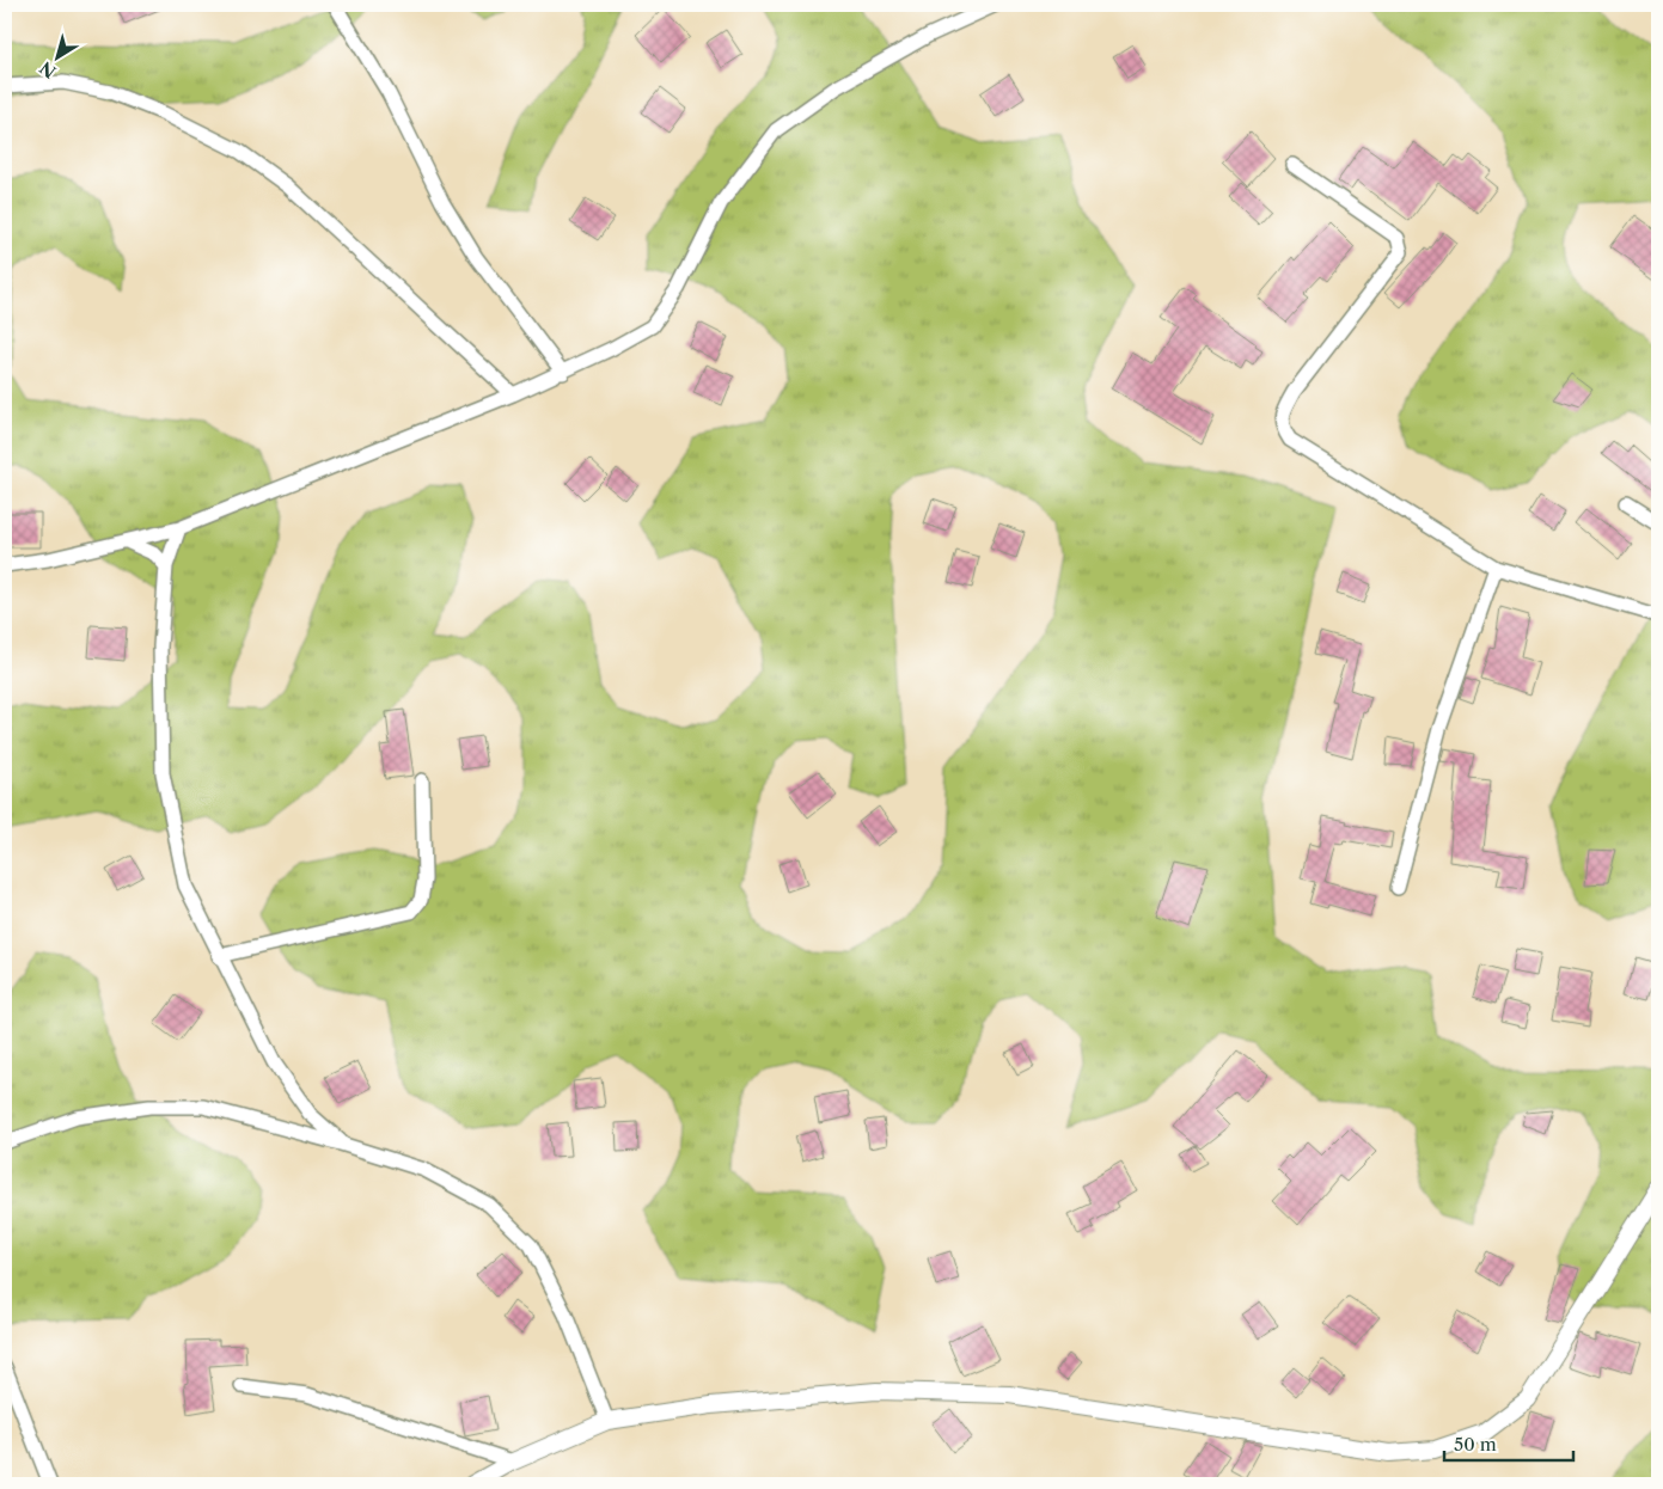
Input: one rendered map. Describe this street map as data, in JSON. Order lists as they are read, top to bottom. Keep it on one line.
{"scale_bar":"50 m","north":"bottom left"}
